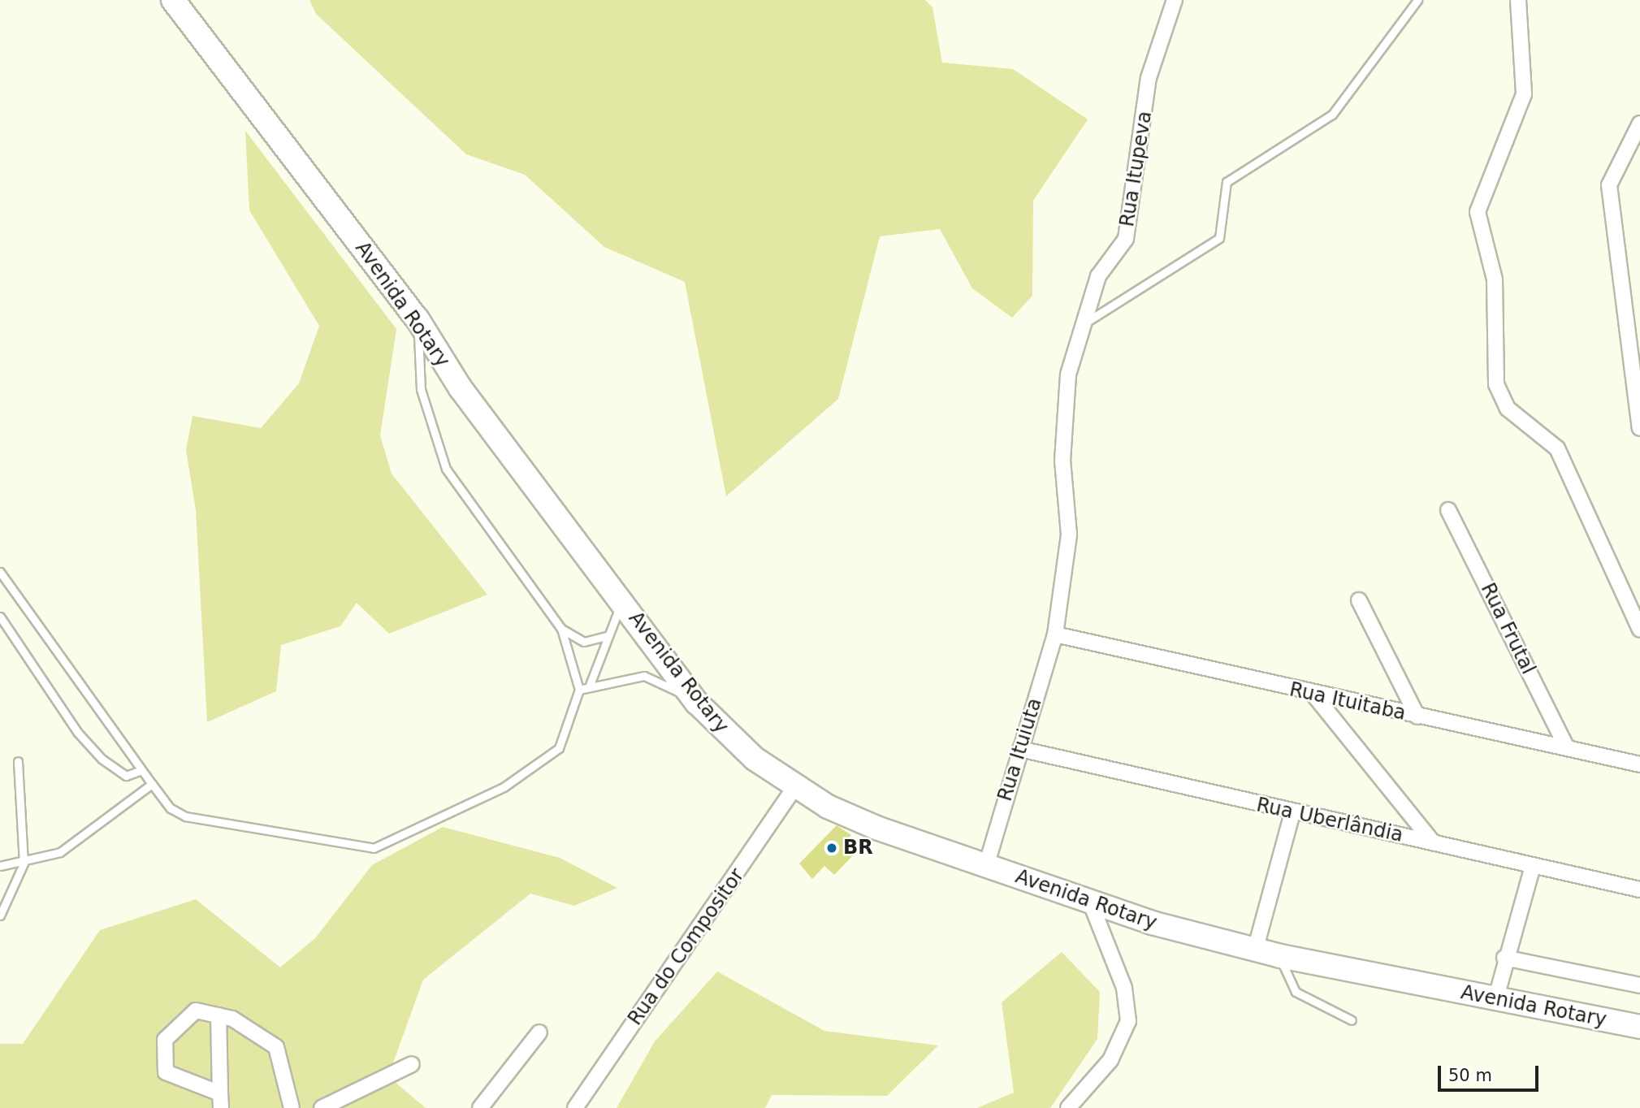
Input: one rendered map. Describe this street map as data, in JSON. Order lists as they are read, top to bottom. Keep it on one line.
{"streets":{"main road":["Avenida Rotary"],"street":["Rua Itupeva","Rua Frutal","Rua Ituitaba","Rua Ituiuta","Rua Uberlândia","Rua do Compositor"]},"crossings":[["Rua Itupeva","Rua Ituitaba"],["Rua Itupeva","Rua Ituiuta"],["Avenida Rotary","Rua Ituiuta"],["Avenida Rotary","Rua do Compositor"],["Rua Frutal","Rua Ituitaba"],["Rua Ituitaba","Rua Ituiuta"],["Rua Ituiuta","Rua Uberlândia"]],"places":["BR"],"scale_bar":"50 m"}
